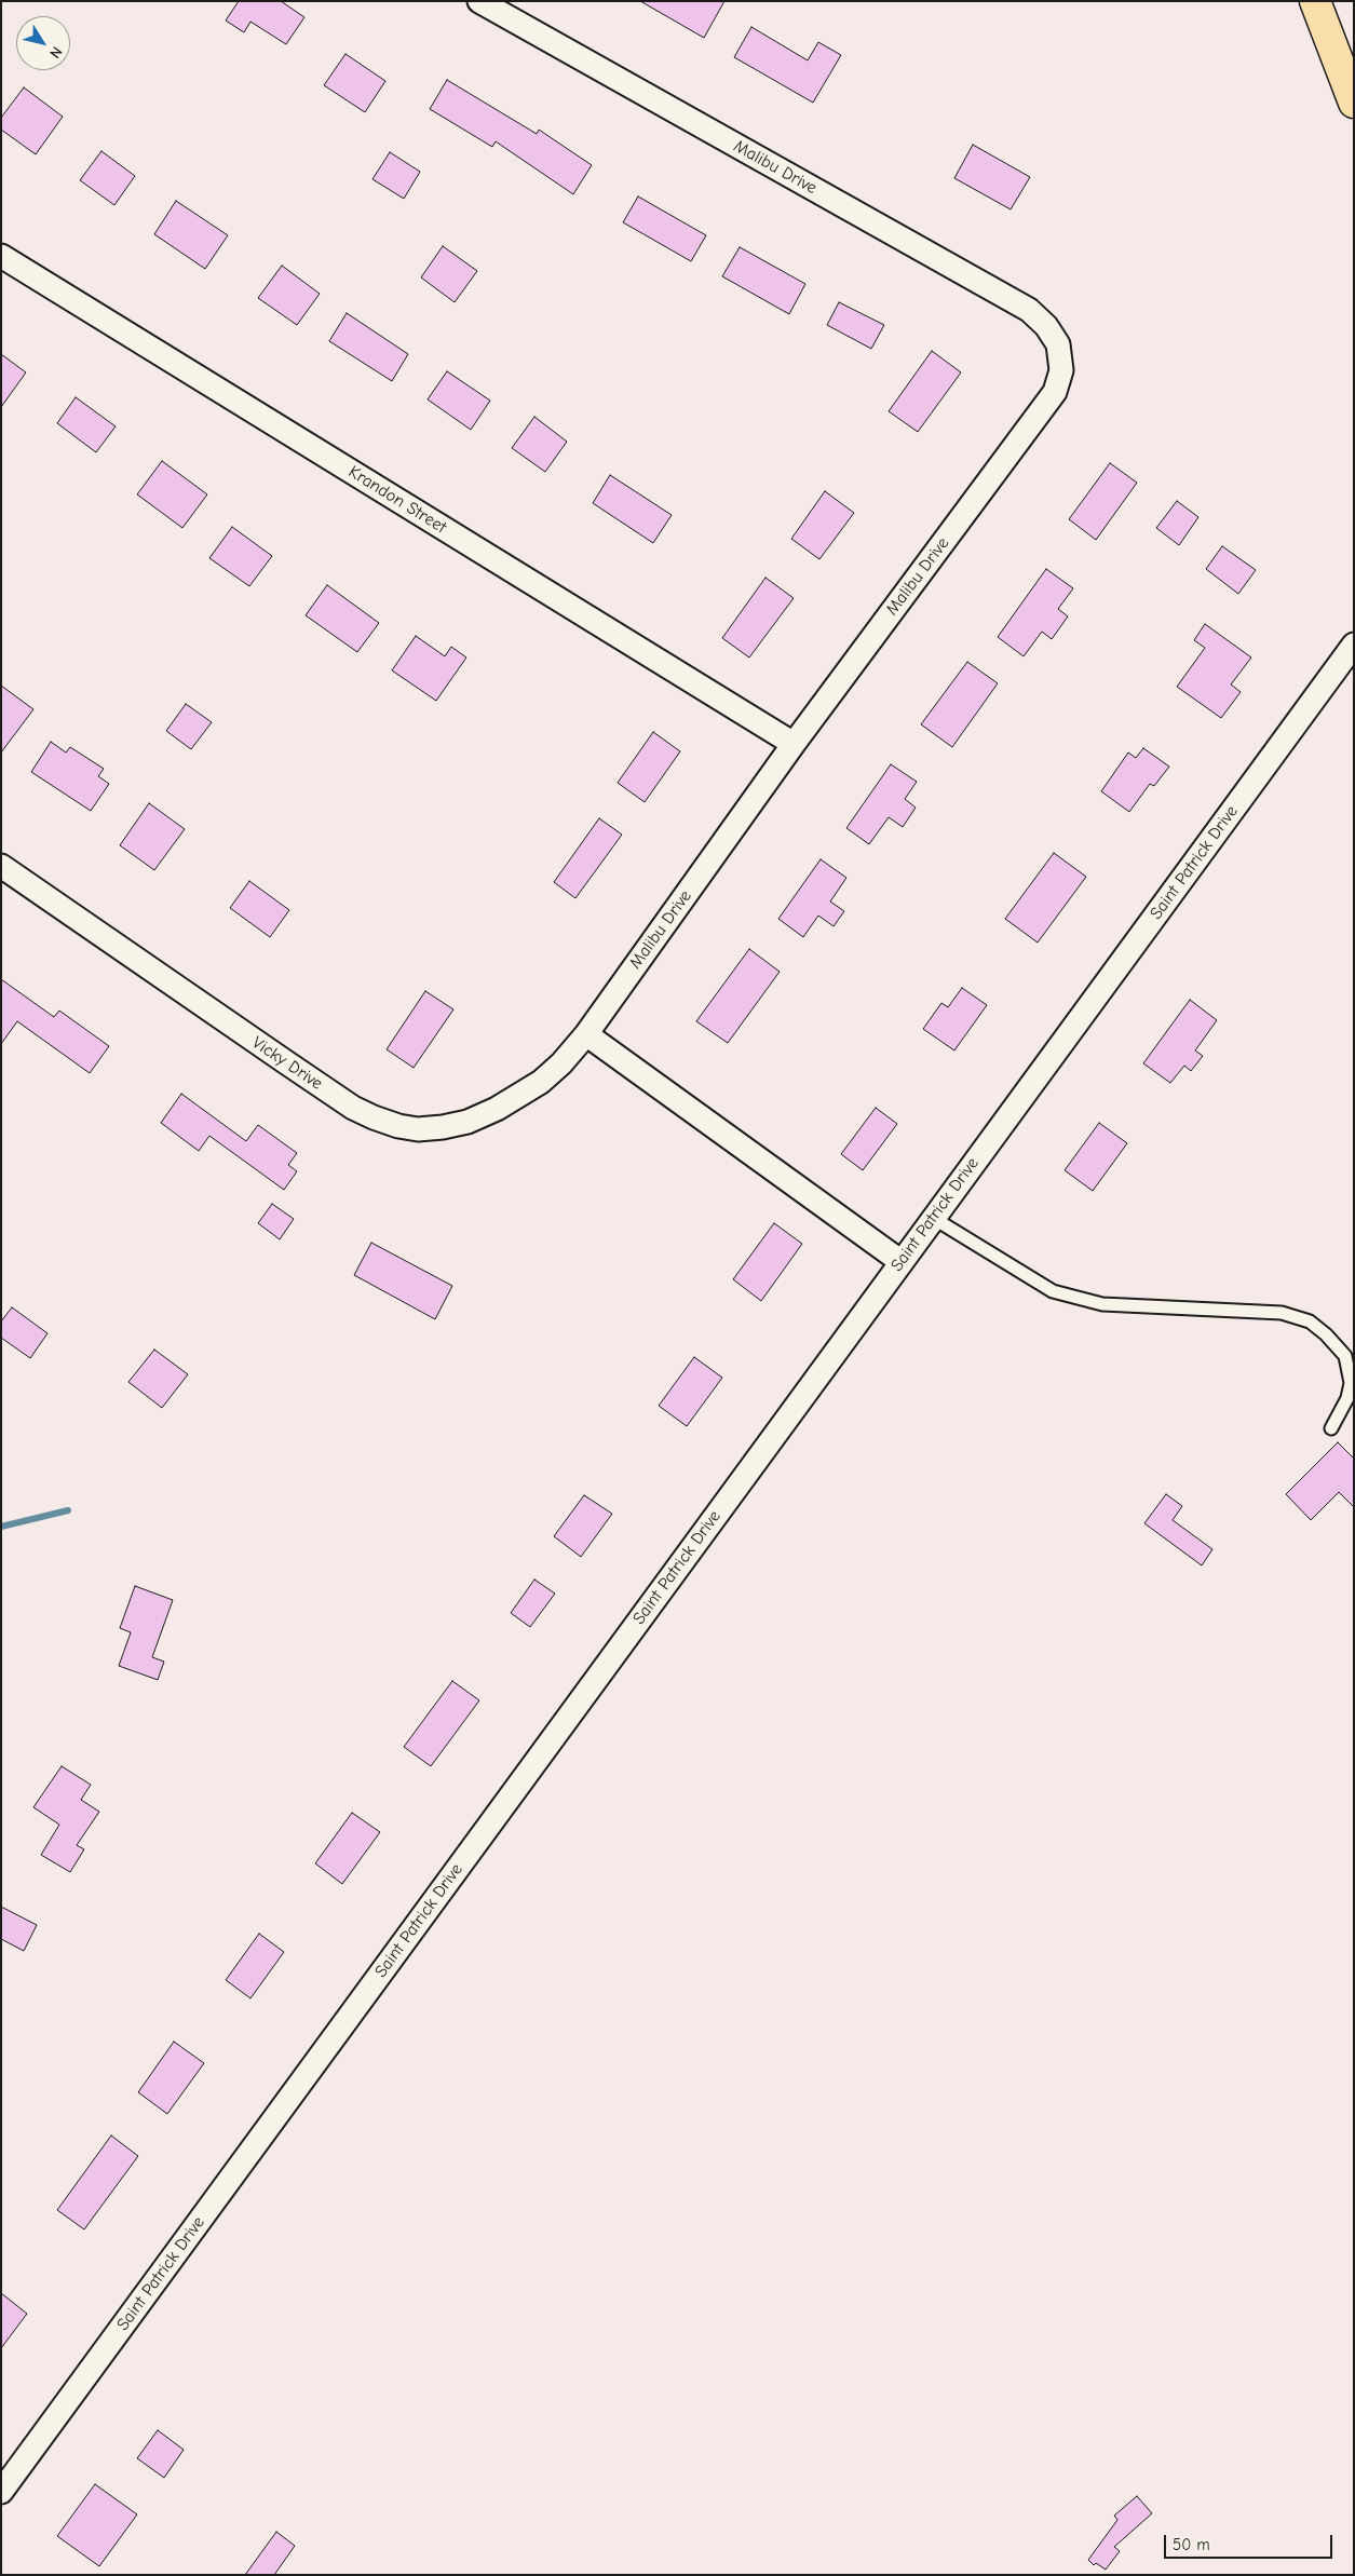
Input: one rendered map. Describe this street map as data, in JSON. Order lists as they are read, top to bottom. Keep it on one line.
{"streets":{"street":["Malibu Drive","Krandon Street","Saint Patrick Drive","Vicky Drive"]},"crossings":[["Malibu Drive","Krandon Street"],["Malibu Drive","Vicky Drive"]],"scale_bar":"50 m","north":"bottom right"}
